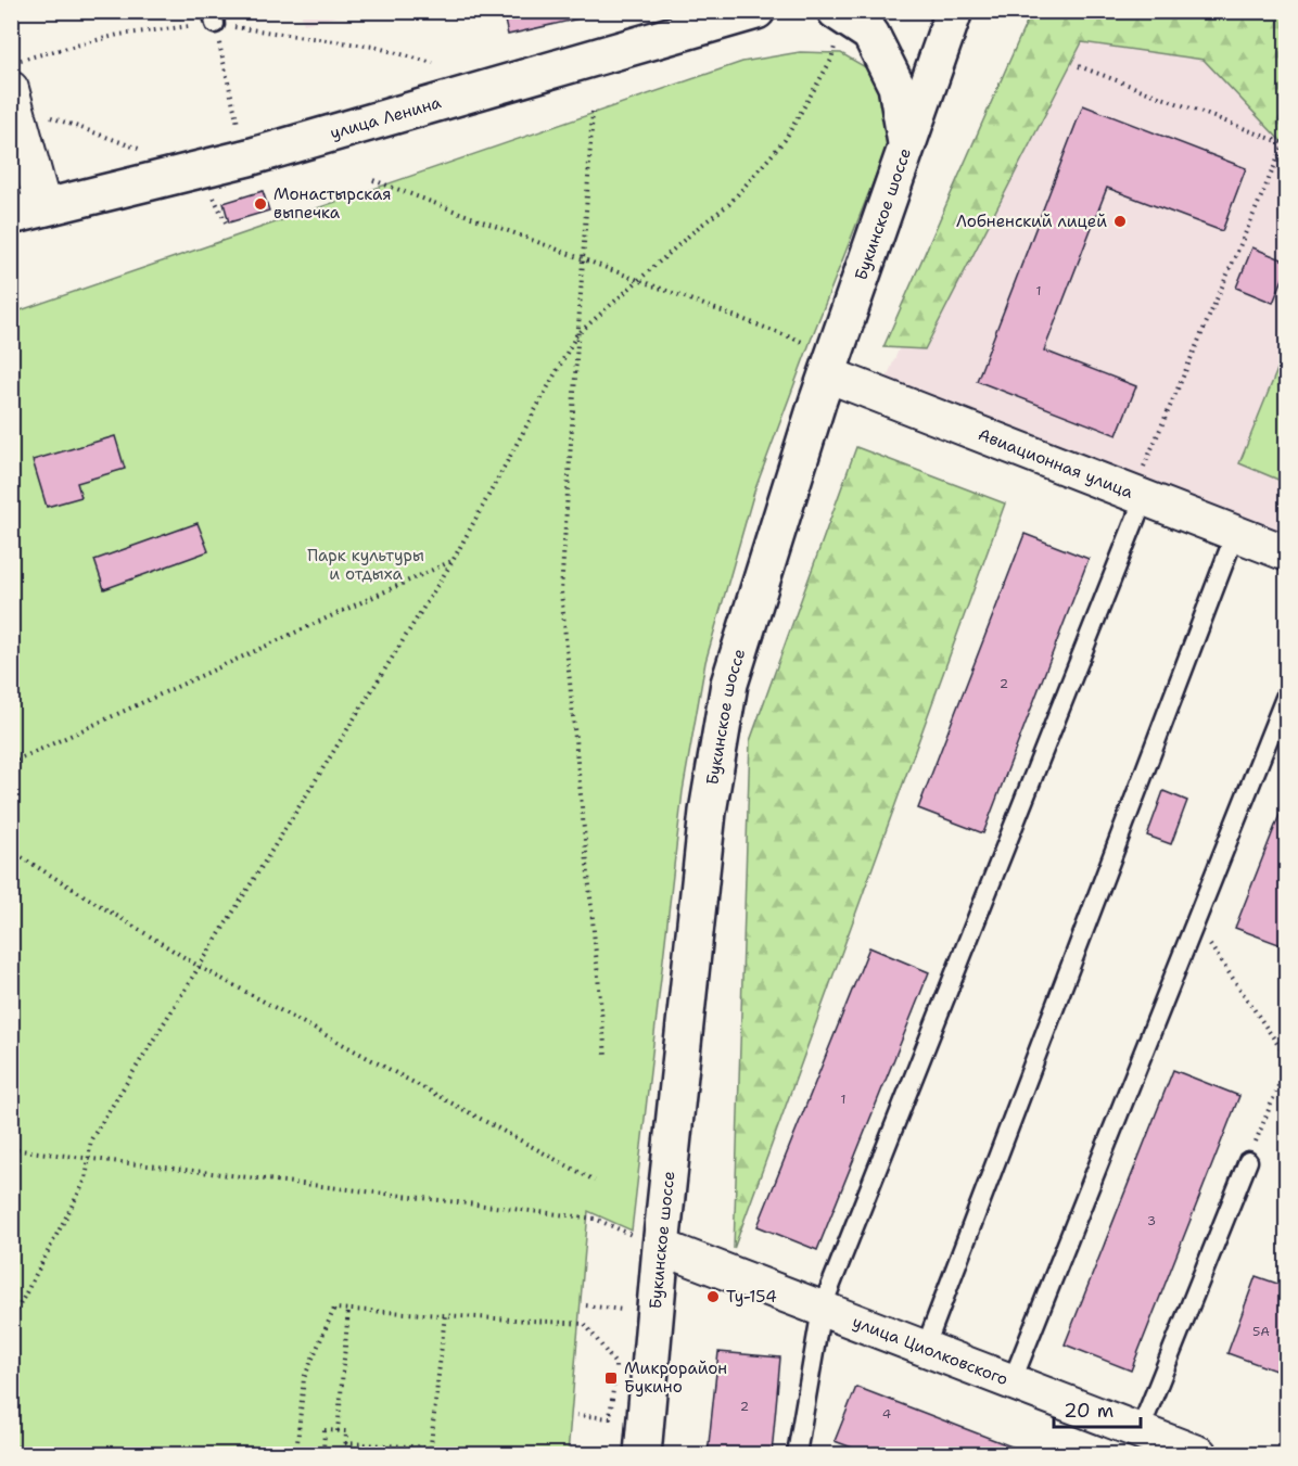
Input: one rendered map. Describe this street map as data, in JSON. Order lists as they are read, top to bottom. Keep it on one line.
{"streets":{"main road":["улица Ленина","Букинское шоссе"],"street":["Авиационная улица","улица Циолковского"]},"crossings":[["Букинское шоссе","Авиационная улица"],["Букинское шоссе","улица Циолковского"]],"parks":["Парк культуры и отдыха"],"places":{"other":["Монастырская выпечка","Лобненский лицей","Ту-154"],"transit":["Микрорайон Букино"]},"house_numbers":["1","2","1","3","5А","2","4"],"scale_bar":"20 m"}
